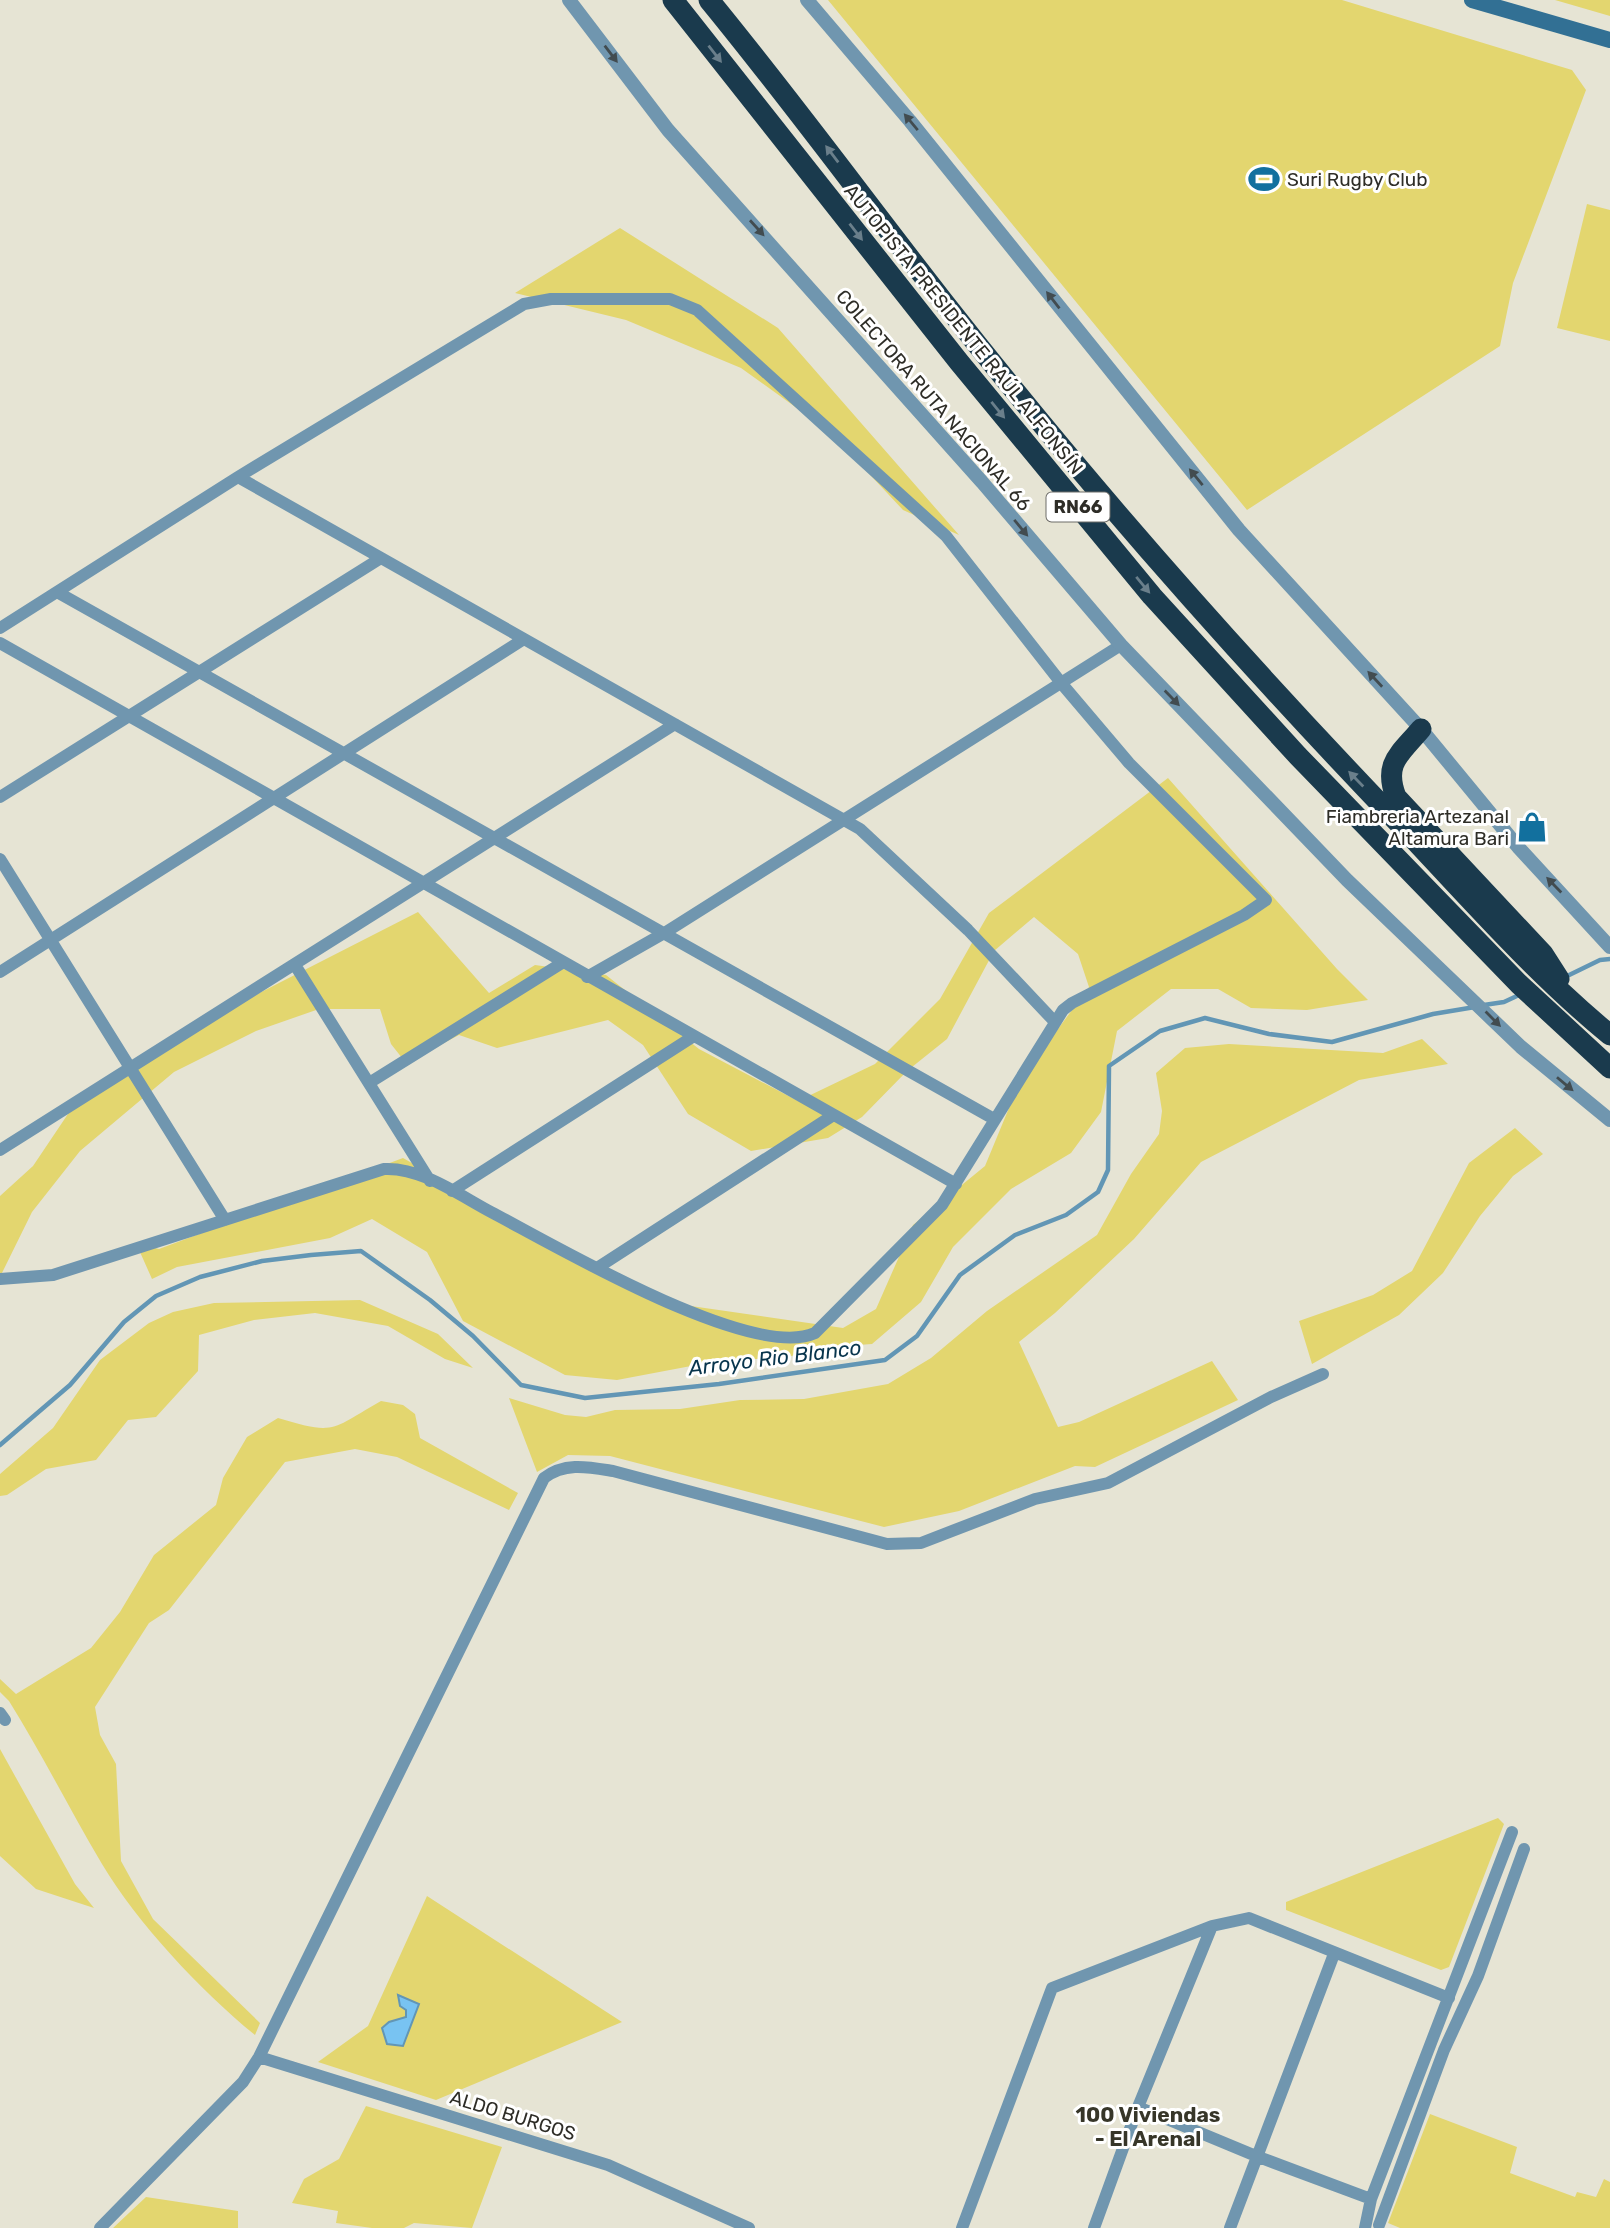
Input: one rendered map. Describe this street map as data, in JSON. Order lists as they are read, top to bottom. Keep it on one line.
{"streets":{"highway":["AUTOPISTA PRESIDENTE RAÚL ALFONSÍN","RN66"],"street":["COLECTORA RUTA NACIONAL 66","ALDO BURGOS"]},"one_way":["COLECTORA RUTA NACIONAL 66"],"districts":["100 Viviendas - El Arenal"],"water":["Arroyo Rio Blanco"],"places":{"sports":["Suri Rugby Club"],"shop":["Fiambreria Artezanal Altamura Bari"]}}
